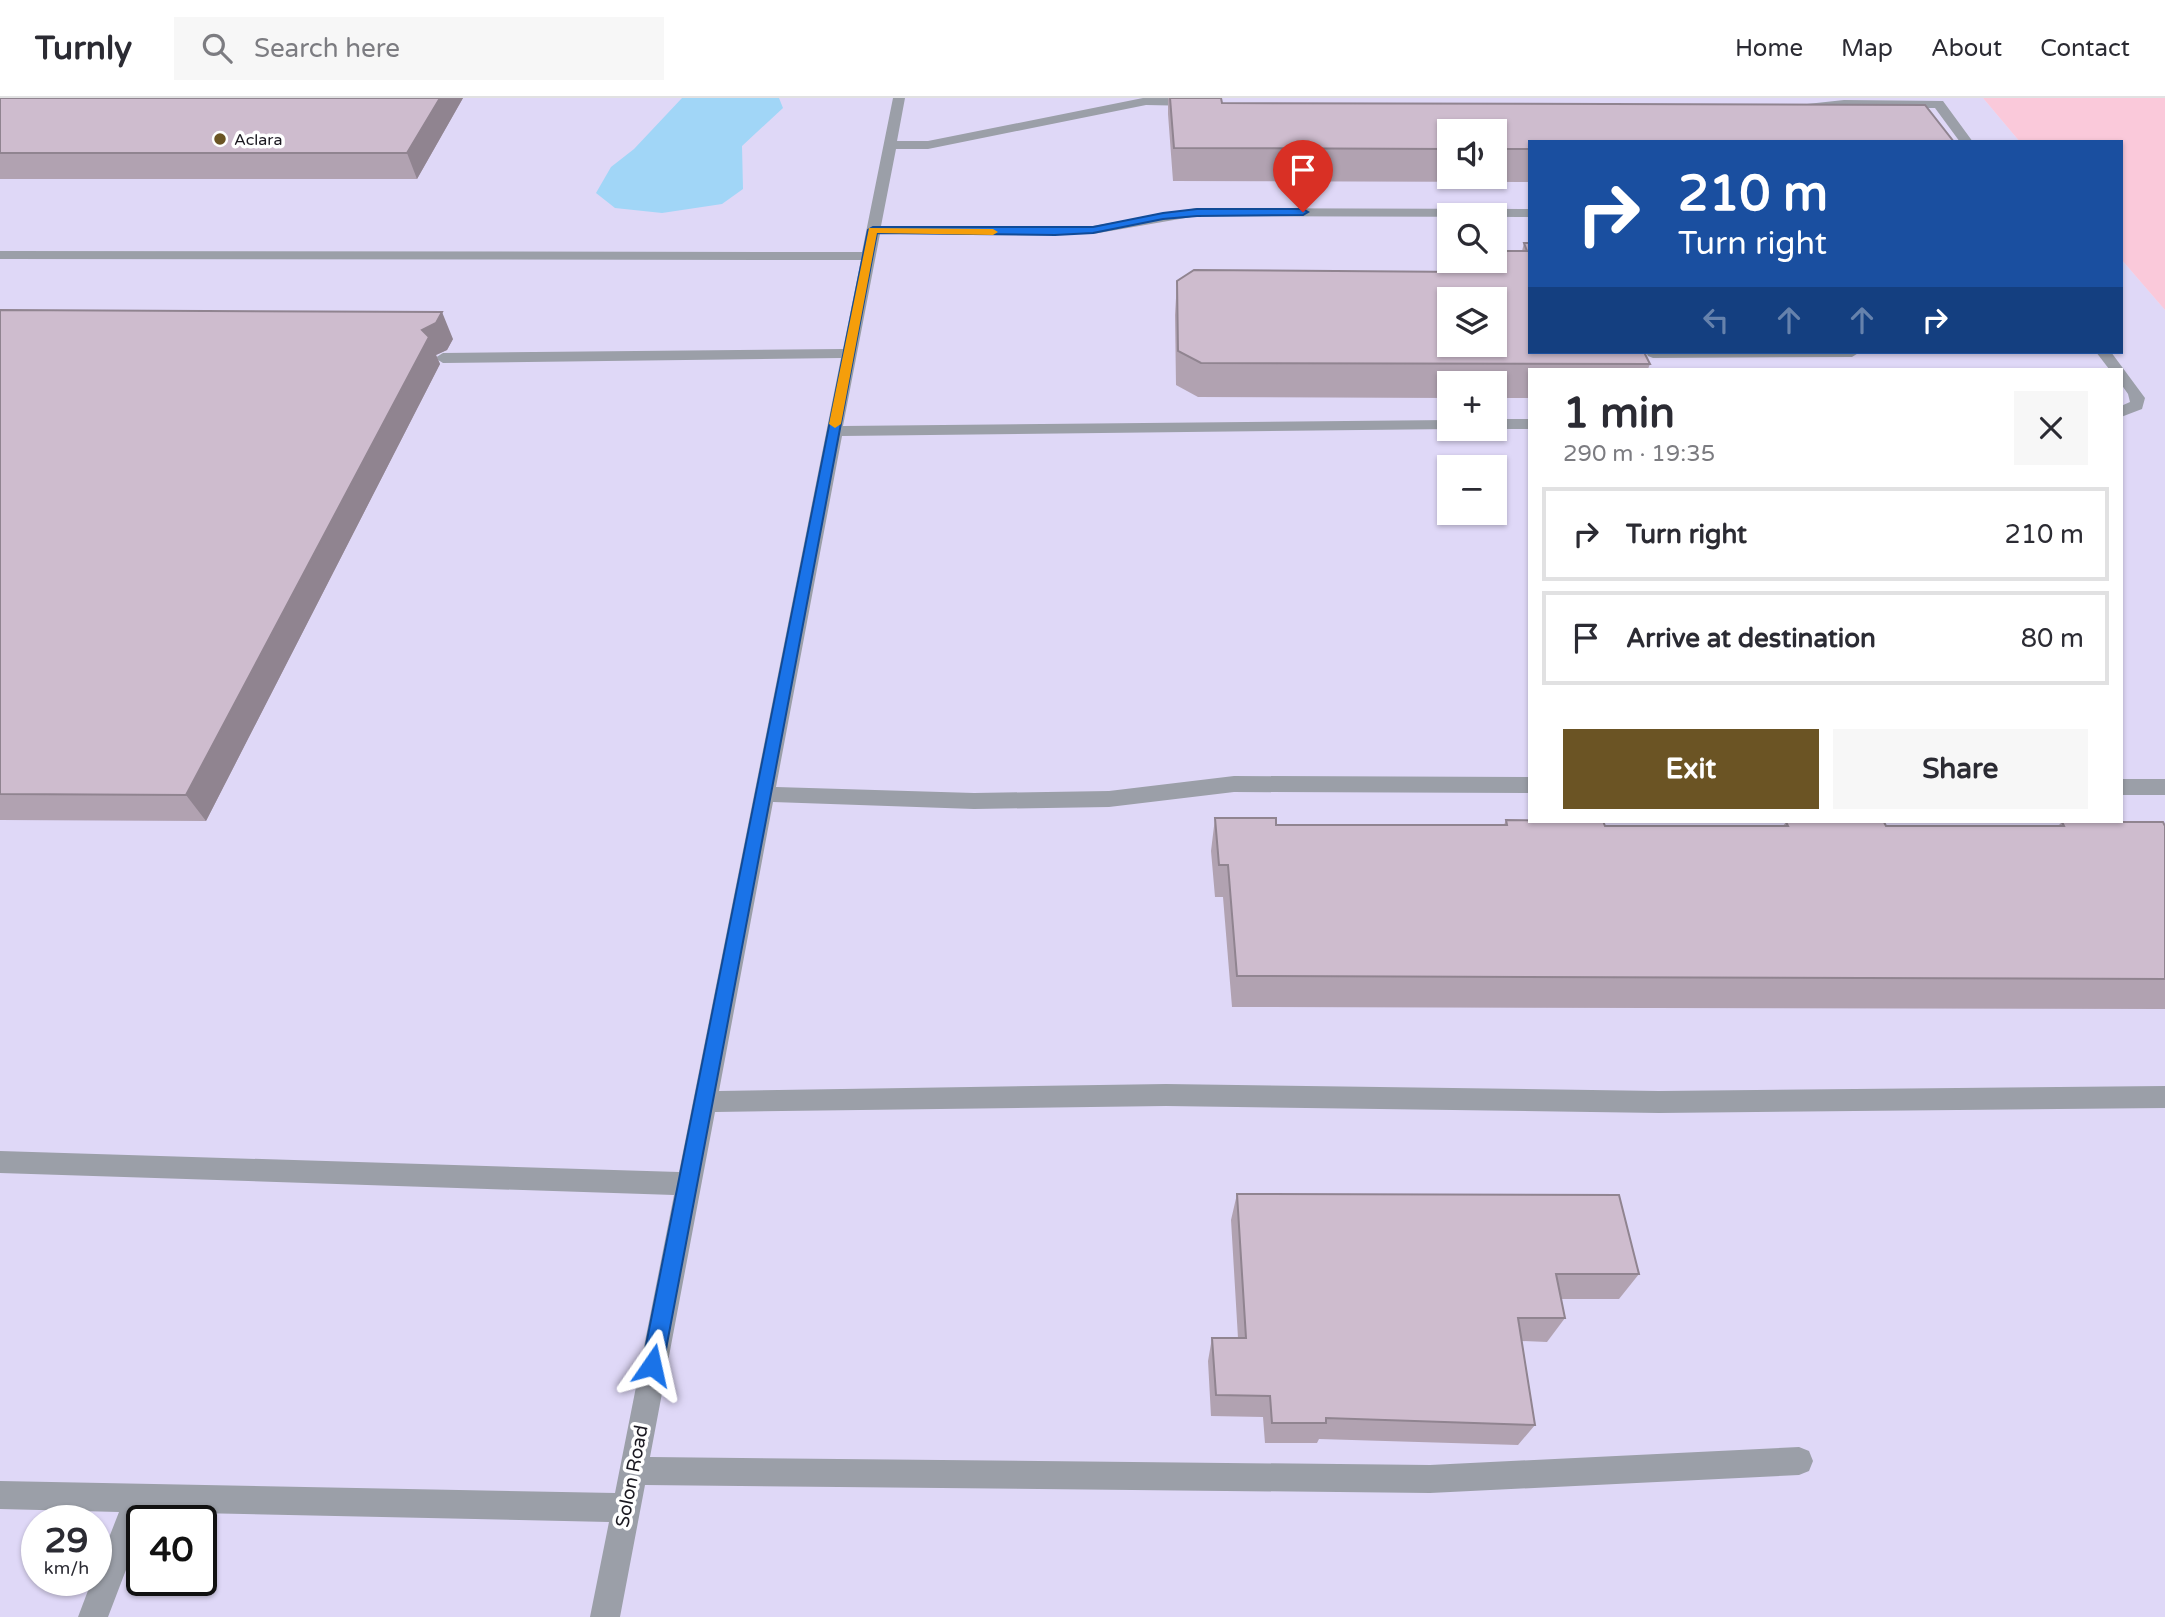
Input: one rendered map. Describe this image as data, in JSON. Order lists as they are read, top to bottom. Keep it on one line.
{"streets":{"street":["Solon Road"]},"places":["Aclara"],"page":{"header":"Turnly","search":"Search here","nav":["Home","Map","About","Contact"],"map_buttons":["+","−"],"turn":["210 m","Turn right"],"heading":["1 min","290 m · 19:35"],"list":[{"name":"Turn right","value":"210 m"},{"name":"Arrive at destination","value":"80 m"}],"buttons":["Exit","Share"],"speed":"29 km/h","limit":"40"}}
